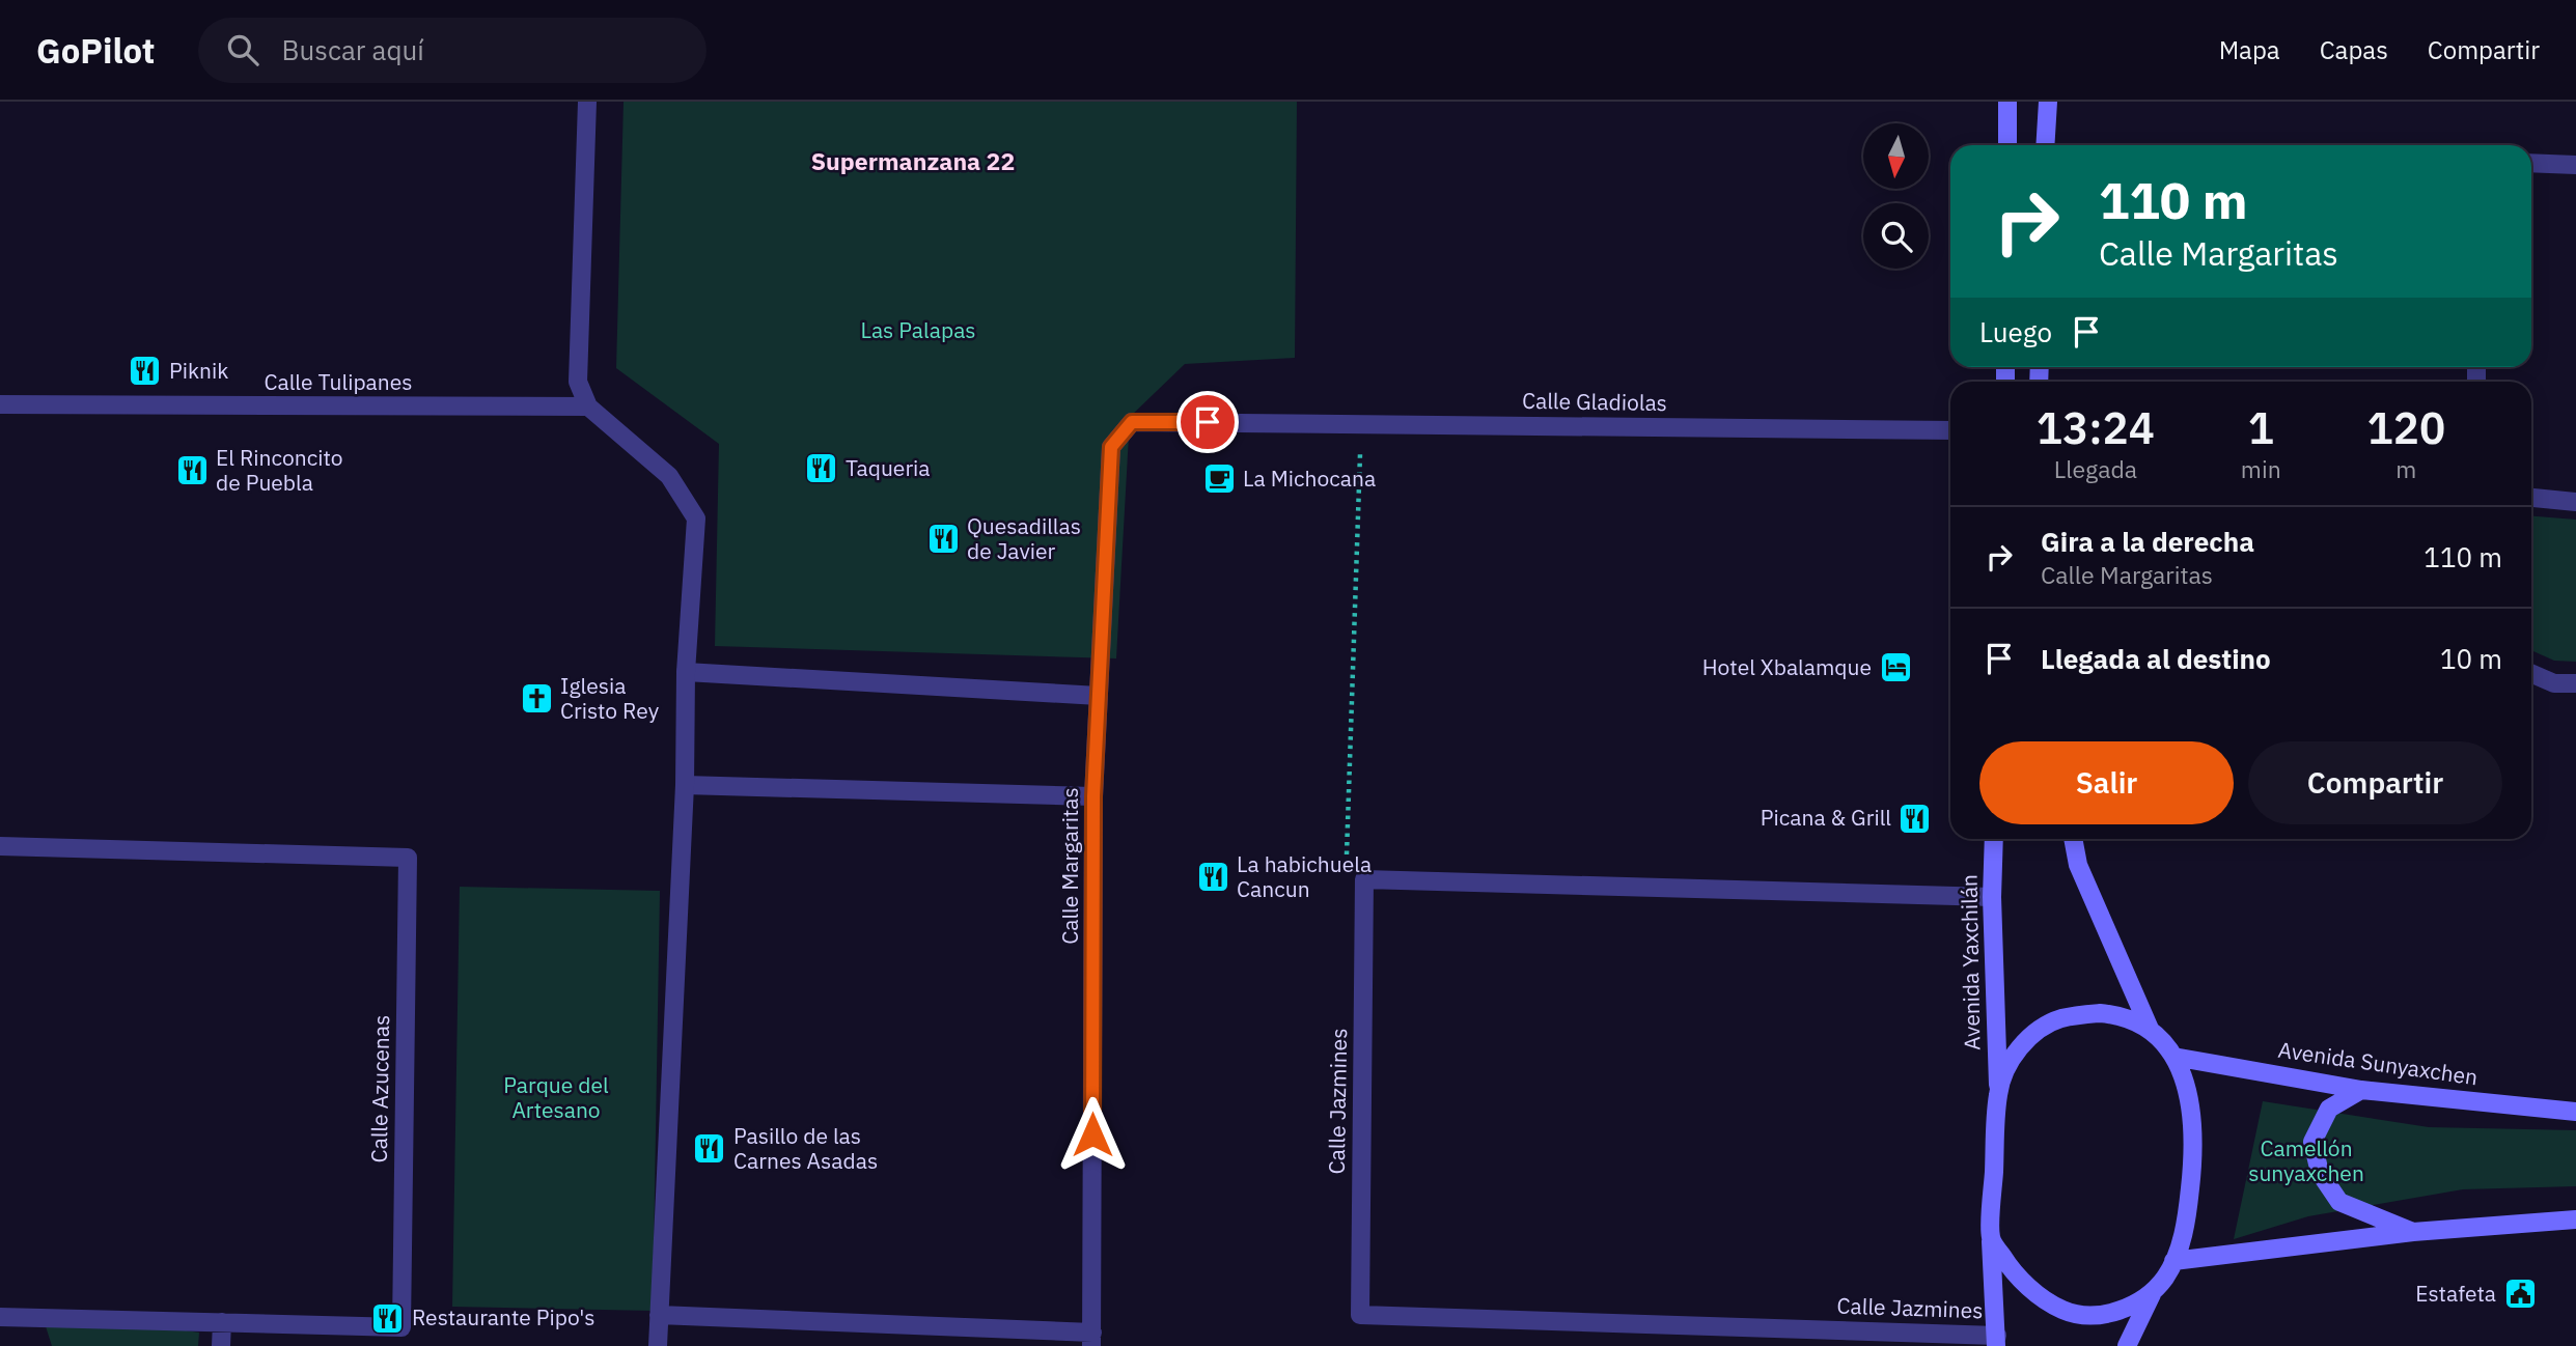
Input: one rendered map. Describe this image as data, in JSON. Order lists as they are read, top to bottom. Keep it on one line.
{"streets":{"main road":["Avenida Yaxchilán","Avenida Sunyaxchen"],"street":["Calle Tulipanes","Calle Gladiolas","Calle Margaritas","Calle Azucenas","Calle Jazmines"]},"crossings":[["Calle Gladiolas","Calle Margaritas"]],"districts":["Supermanzana 22"],"parks":["Las Palapas","Parque del Artesano","Camellón sunyaxchen"],"places":{"restaurant":["Piknik","Taqueria","El Rinconcito de Puebla","Quesadillas de Javier","Picana & Grill","La habichuela Cancun","Pasillo de las Carnes Asadas","Restaurante Pipo's"],"cafe":["La Michocana"],"hotel":["Hotel Xbalamque"],"church":["Iglesia Cristo Rey"],"public building":["Estafeta"]},"north":"bottom","page":{"header":"GoPilot","search":"Buscar aquí","nav":["Mapa","Capas","Compartir"],"turn":["110 m","Calle Margaritas"],"then":"Luego","eta":["13:24","Llegada","1","min","120","m"],"list":[{"name":"Gira a la derecha","note":"Calle Margaritas","value":"110 m"},{"name":"Llegada al destino","value":"10 m"}],"buttons":["Salir","Compartir"]}}
